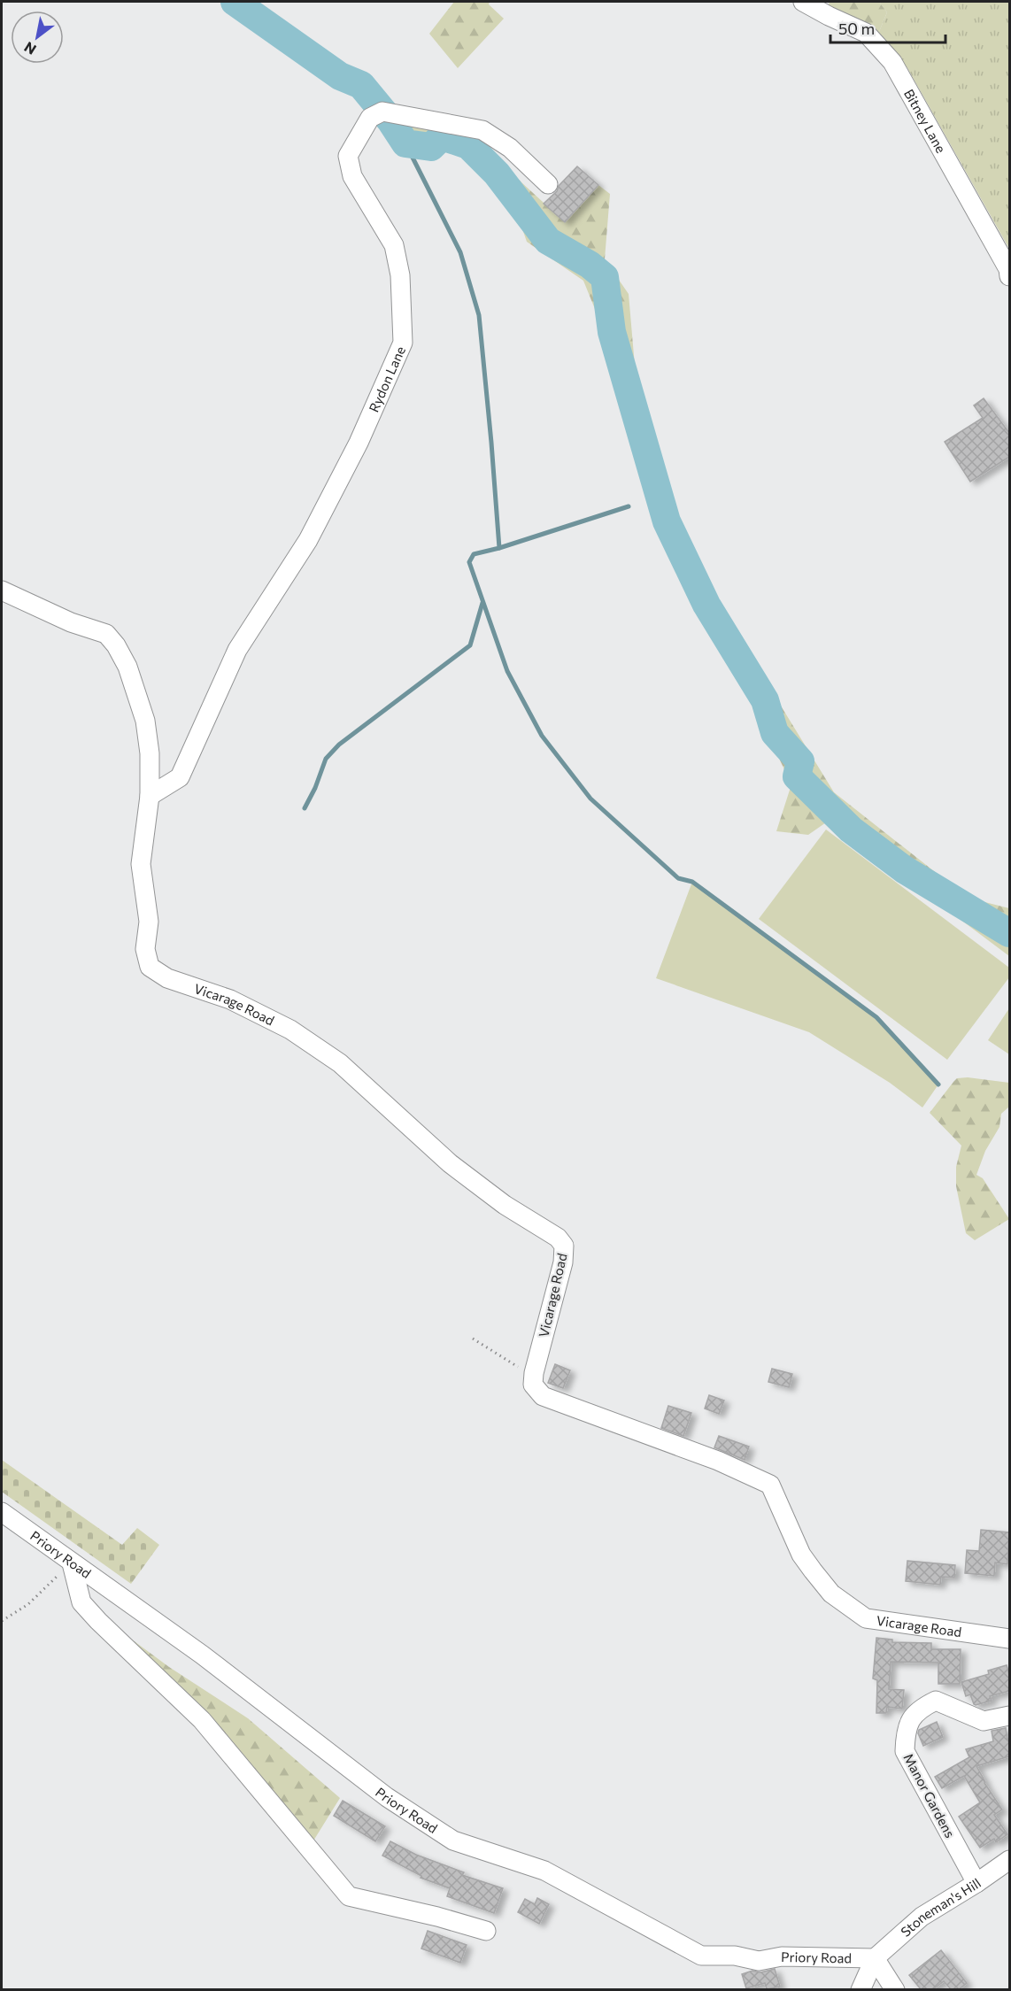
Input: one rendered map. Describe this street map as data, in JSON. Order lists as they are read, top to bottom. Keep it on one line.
{"streets":{"street":["Bitney Lane","Rydon Lane","Vicarage Road","Priory Road","Manor Gardens","Stoneman's Hill"]},"crossings":[["Rydon Lane","Vicarage Road"],["Priory Road","Stoneman's Hill"],["Manor Gardens","Stoneman's Hill"]],"scale_bar":"50 m","north":"bottom left"}
